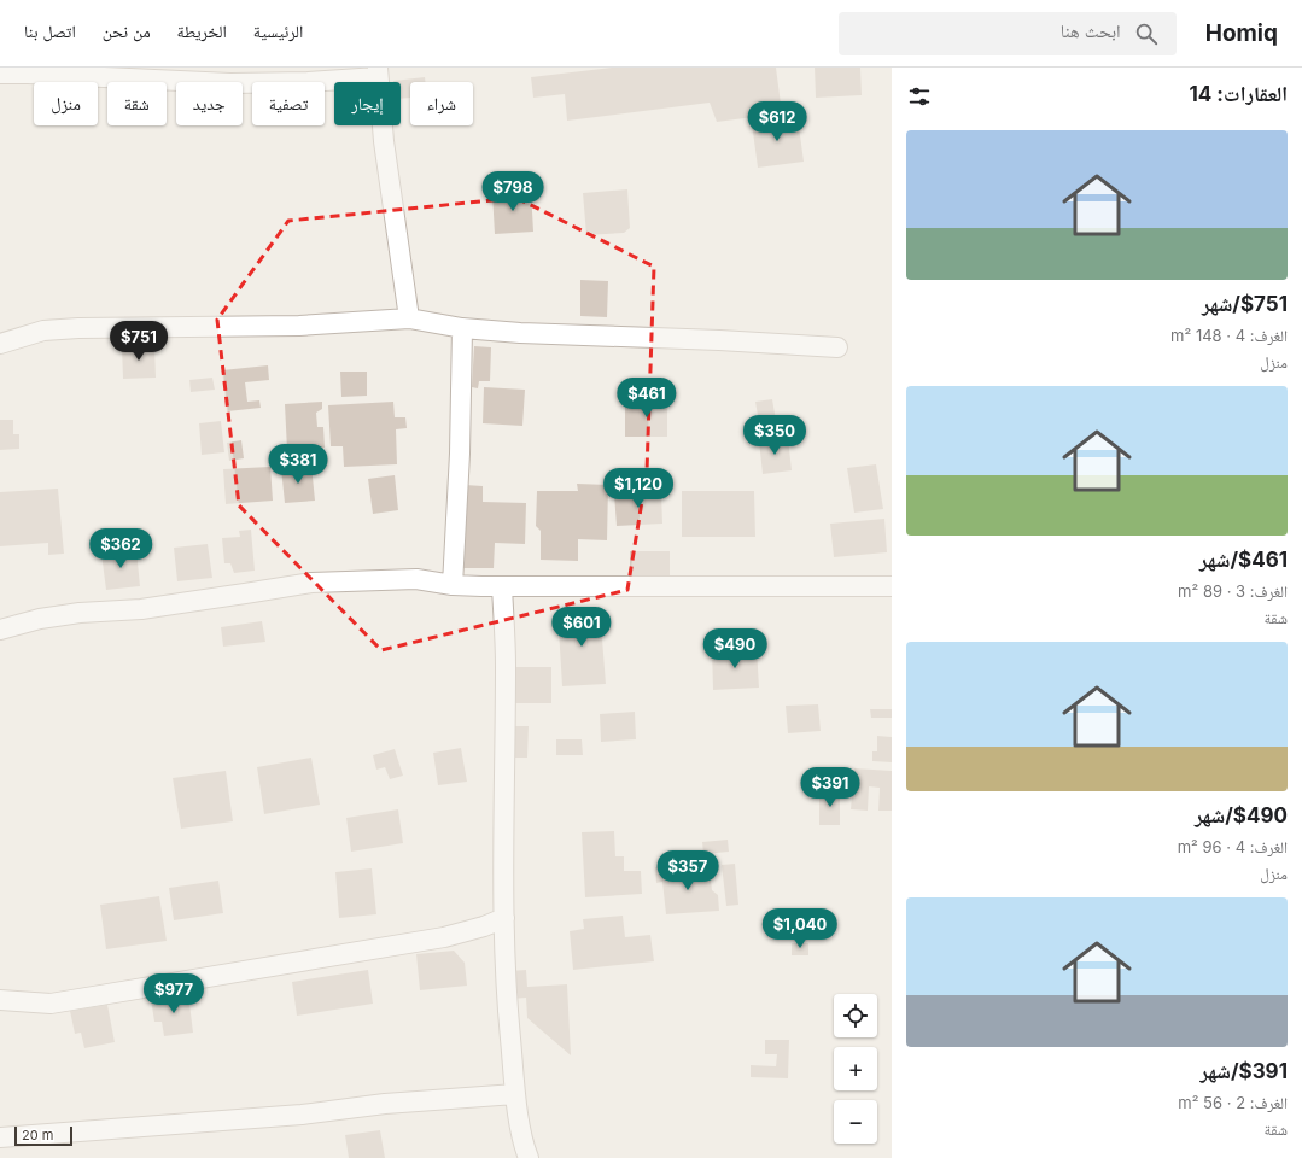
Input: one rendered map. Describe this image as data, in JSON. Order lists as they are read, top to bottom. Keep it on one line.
{"scale_bar":"20 m","page":{"header":"Homiq","search":"ابحث هنا","nav":["الرئيسية","الخريطة","من نحن","اتصل بنا"],"heading":"العقارات: 14","chip":["شراء","إيجار","تصفية","جديد","شقة","منزل"],"price":["$612","$798","$751","$461","$350","$381","$1,120","$362","$601","$490","$391","$357","$1,040","$977"],"list":[{"name":"$751/شهر","note":"الغرف: 4 · 148 m² · منزل"},{"name":"$461/شهر","note":"الغرف: 3 · 89 m² · شقة"},{"name":"$490/شهر","note":"الغرف: 4 · 96 m² · منزل"},{"name":"$391/شهر","note":"الغرف: 2 · 56 m² · شقة"}],"map_buttons":["+","−"],"scale":"20 m"}}
